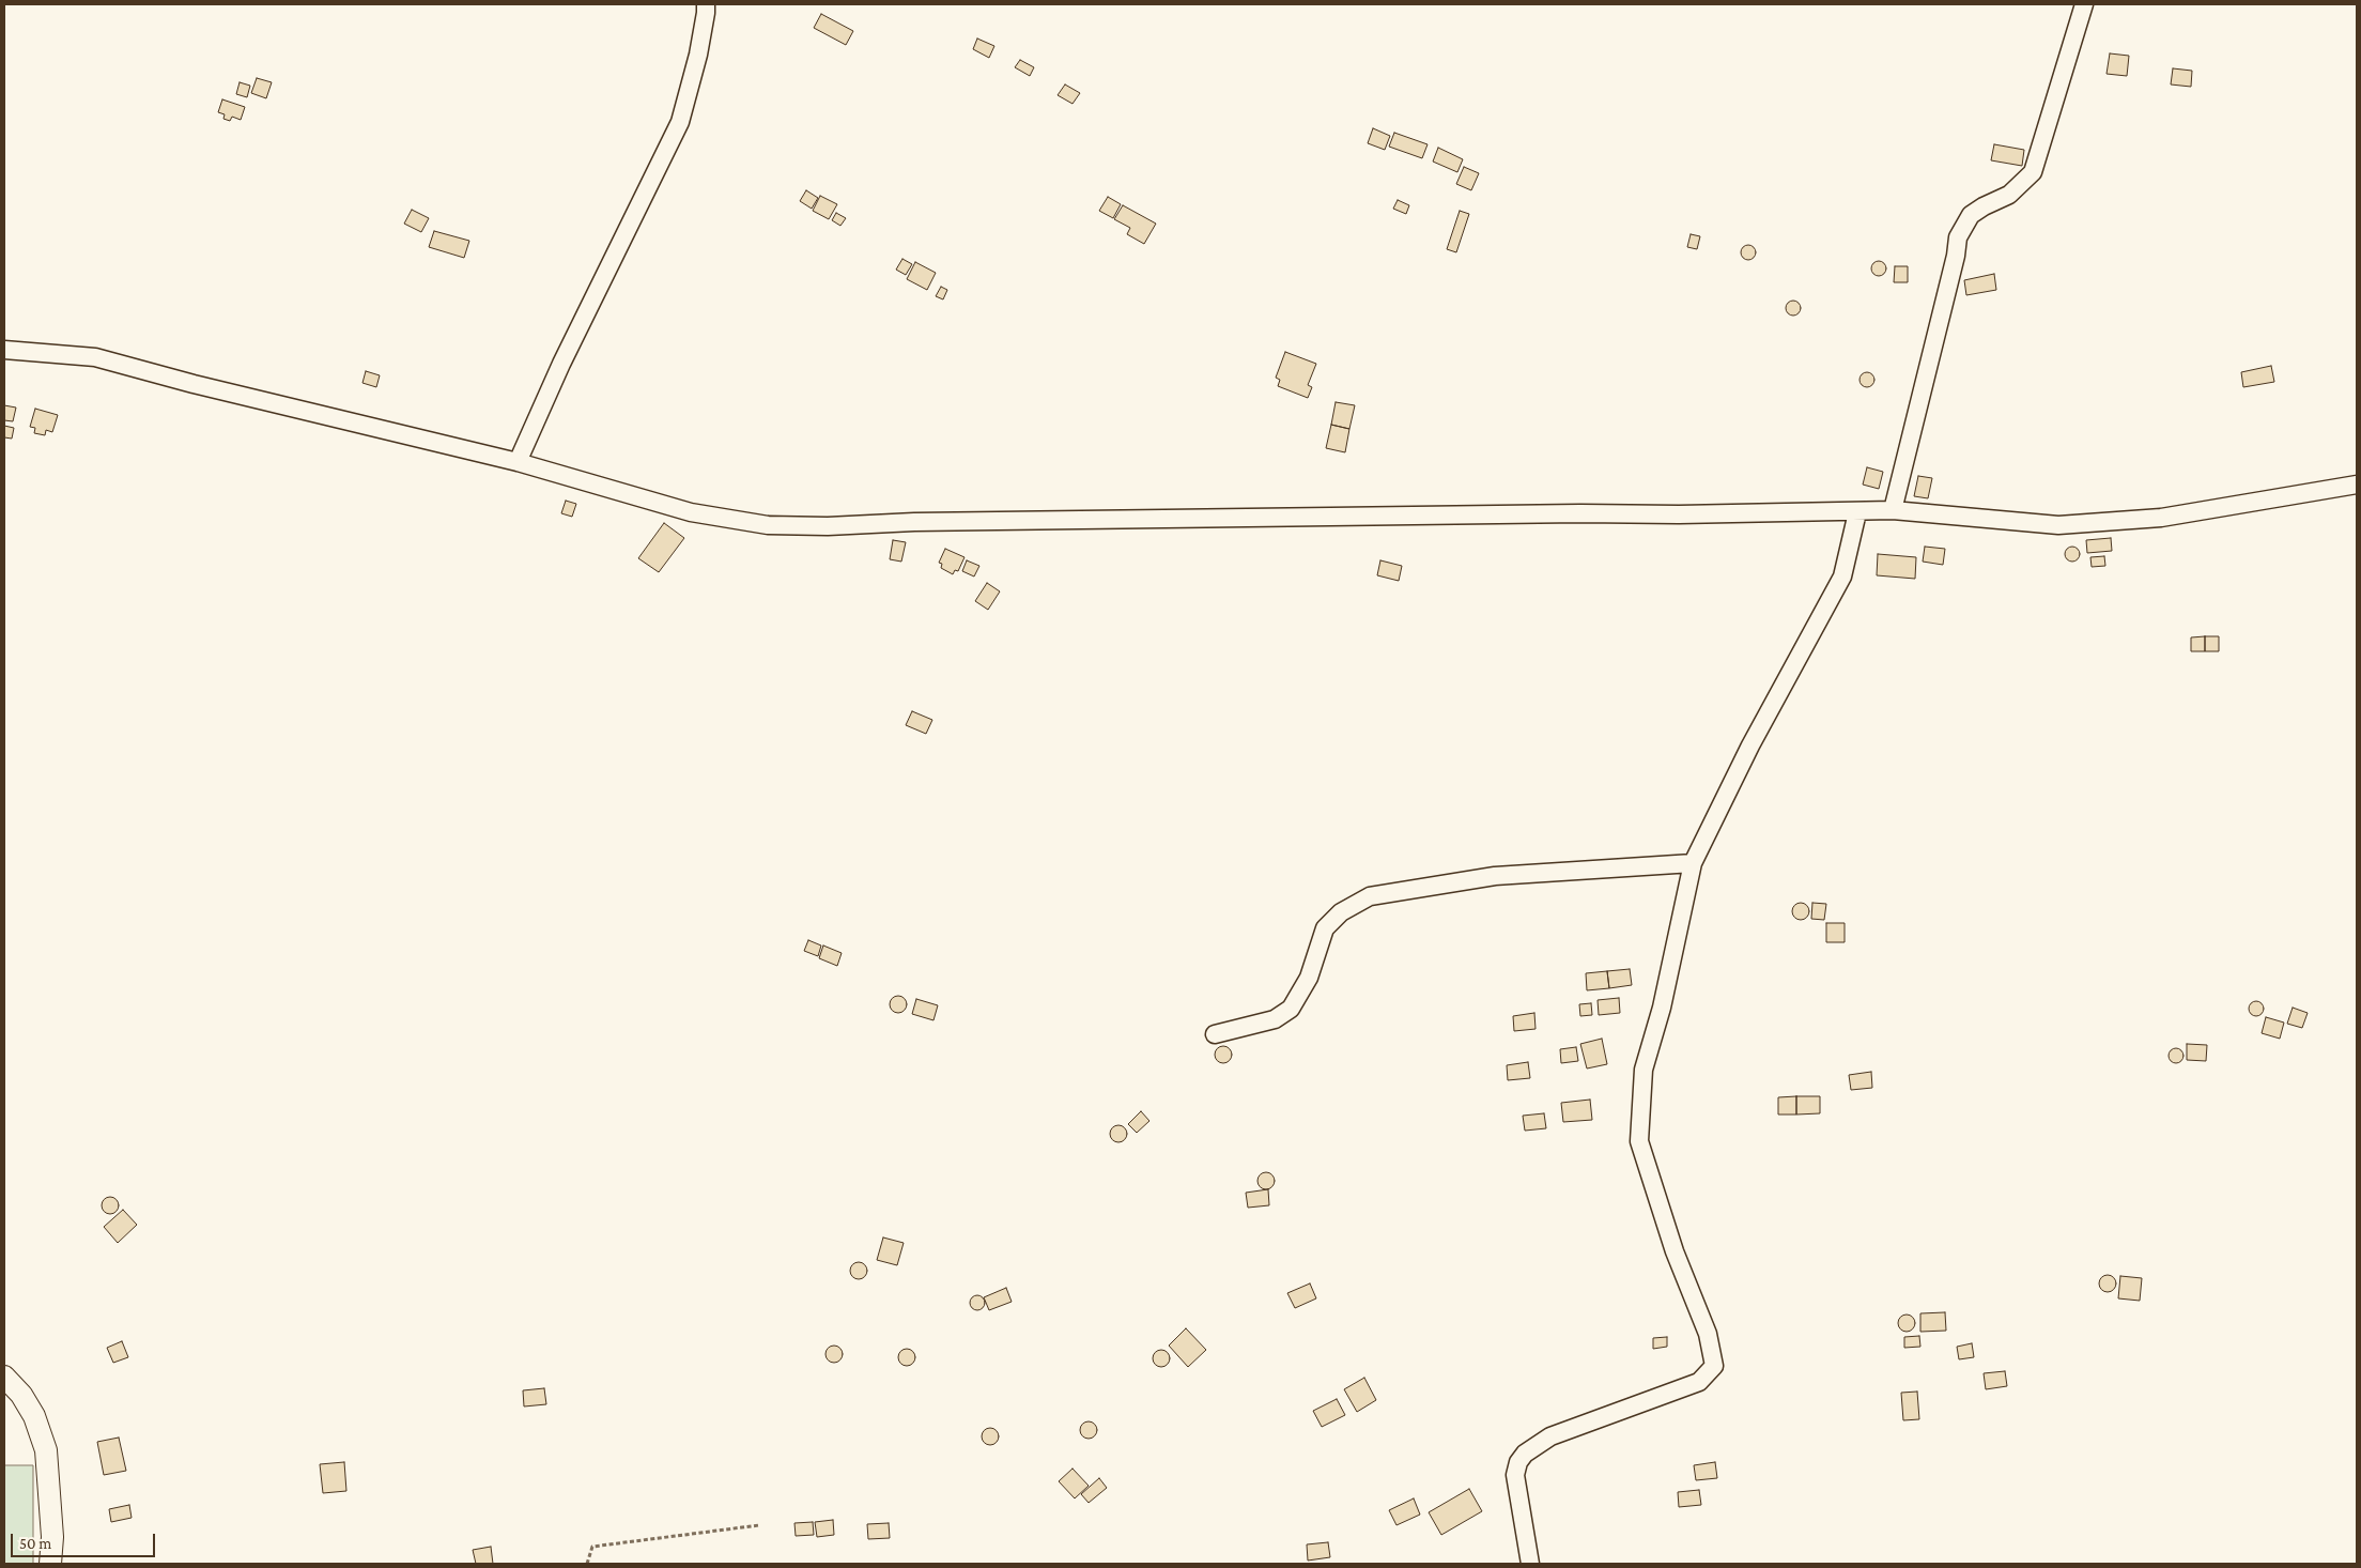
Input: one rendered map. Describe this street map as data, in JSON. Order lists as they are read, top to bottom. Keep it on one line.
{"scale_bar":"50 m"}
